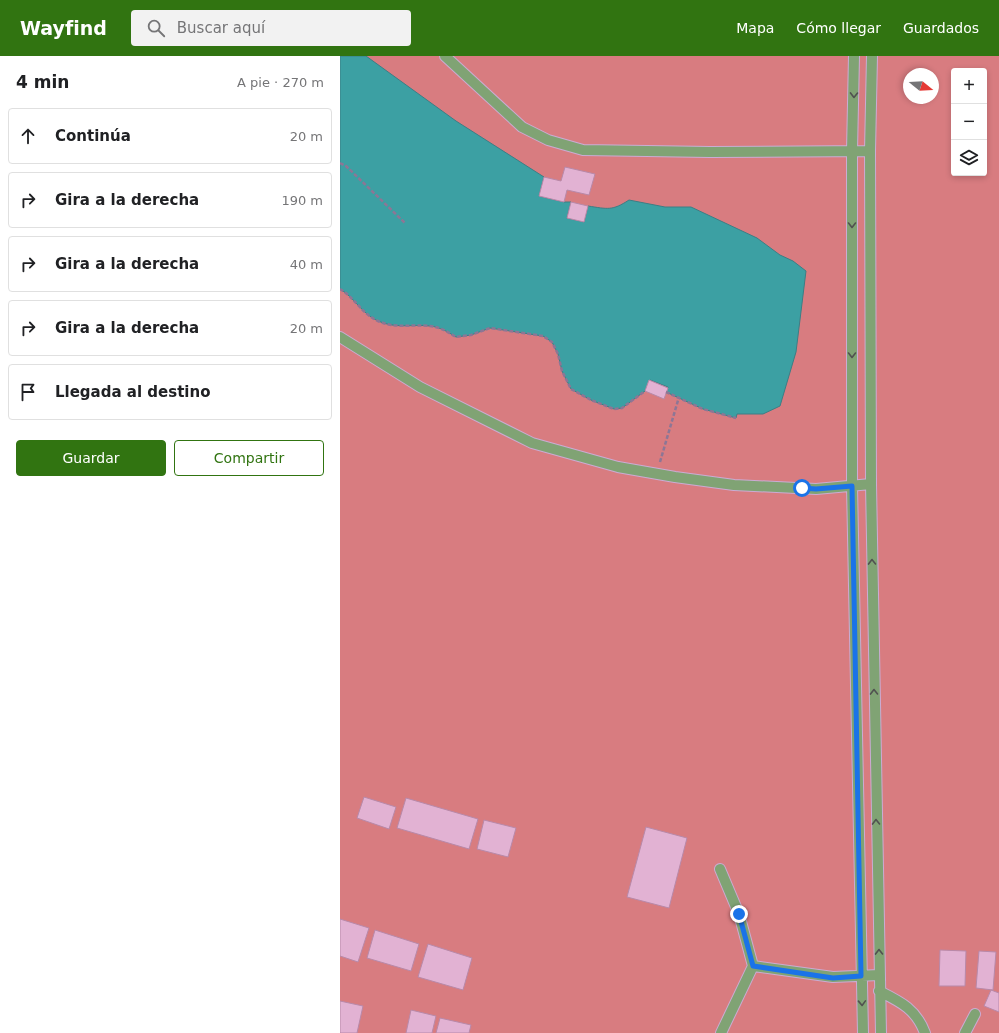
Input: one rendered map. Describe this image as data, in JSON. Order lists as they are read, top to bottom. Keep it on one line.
{"north":"right","page":{"header":"Wayfind","search":"Buscar aquí","nav":["Mapa","Cómo llegar","Guardados"],"heading":["4 min","A pie · 270 m"],"map_buttons":["+","−"],"list":[["Continúa","20 m"],["Gira a la derecha","190 m"],["Gira a la derecha","40 m"],["Gira a la derecha","20 m"],"Llegada al destino"],"buttons":["Guardar","Compartir"]}}
